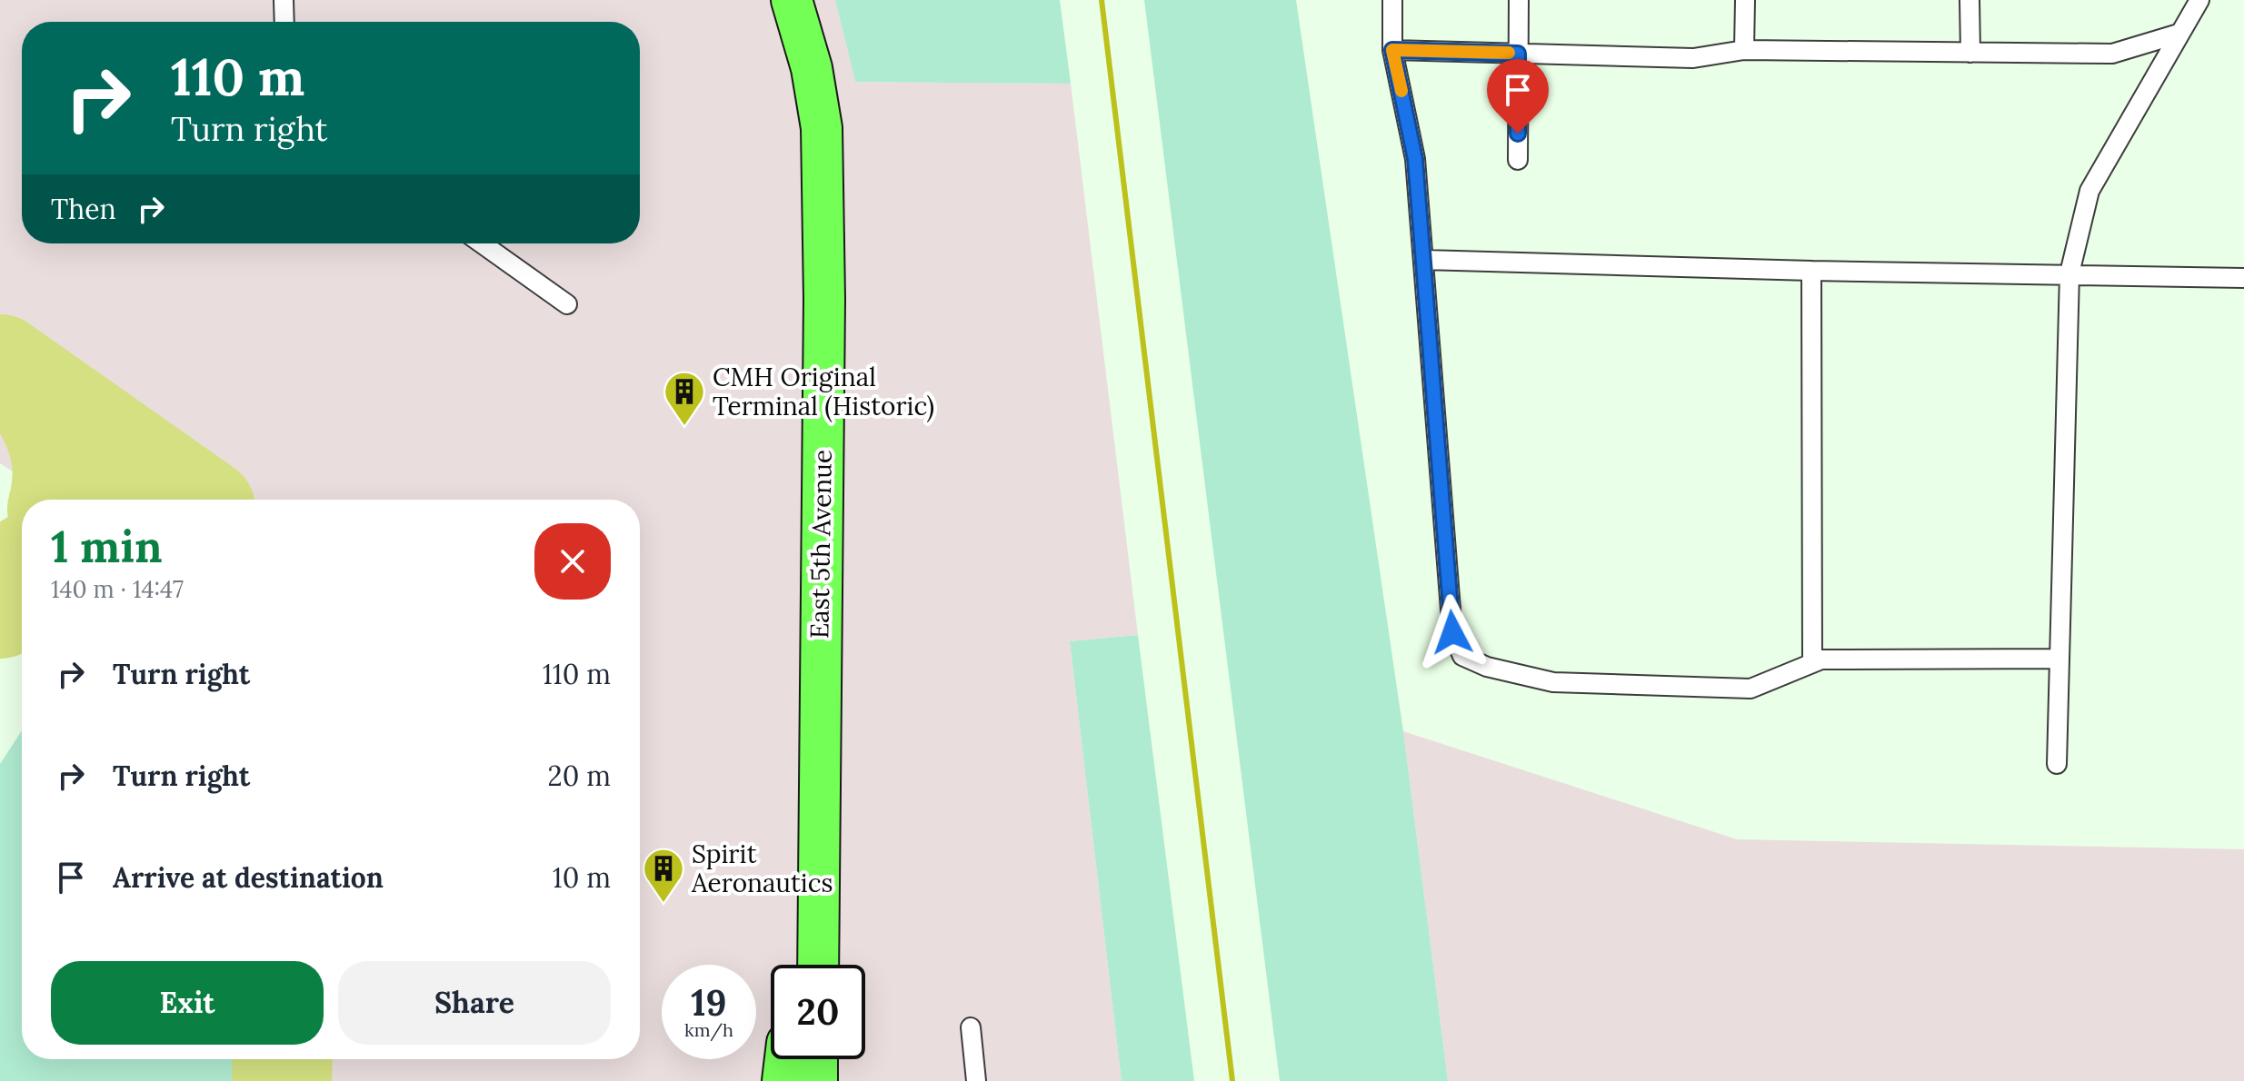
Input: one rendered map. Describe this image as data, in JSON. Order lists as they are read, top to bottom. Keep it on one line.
{"streets":{"main road":["East 5th Avenue"]},"places":{"building":["CMH Original Terminal (Historic)","Spirit Aeronautics"]},"page":{"turn":["110 m","Turn right"],"then":"Then","heading":["1 min","140 m · 14:47"],"list":[{"name":"Turn right","value":"110 m"},{"name":"Turn right","value":"20 m"},{"name":"Arrive at destination","value":"10 m"}],"buttons":["Exit","Share"],"speed":"19 km/h","limit":"20"}}
